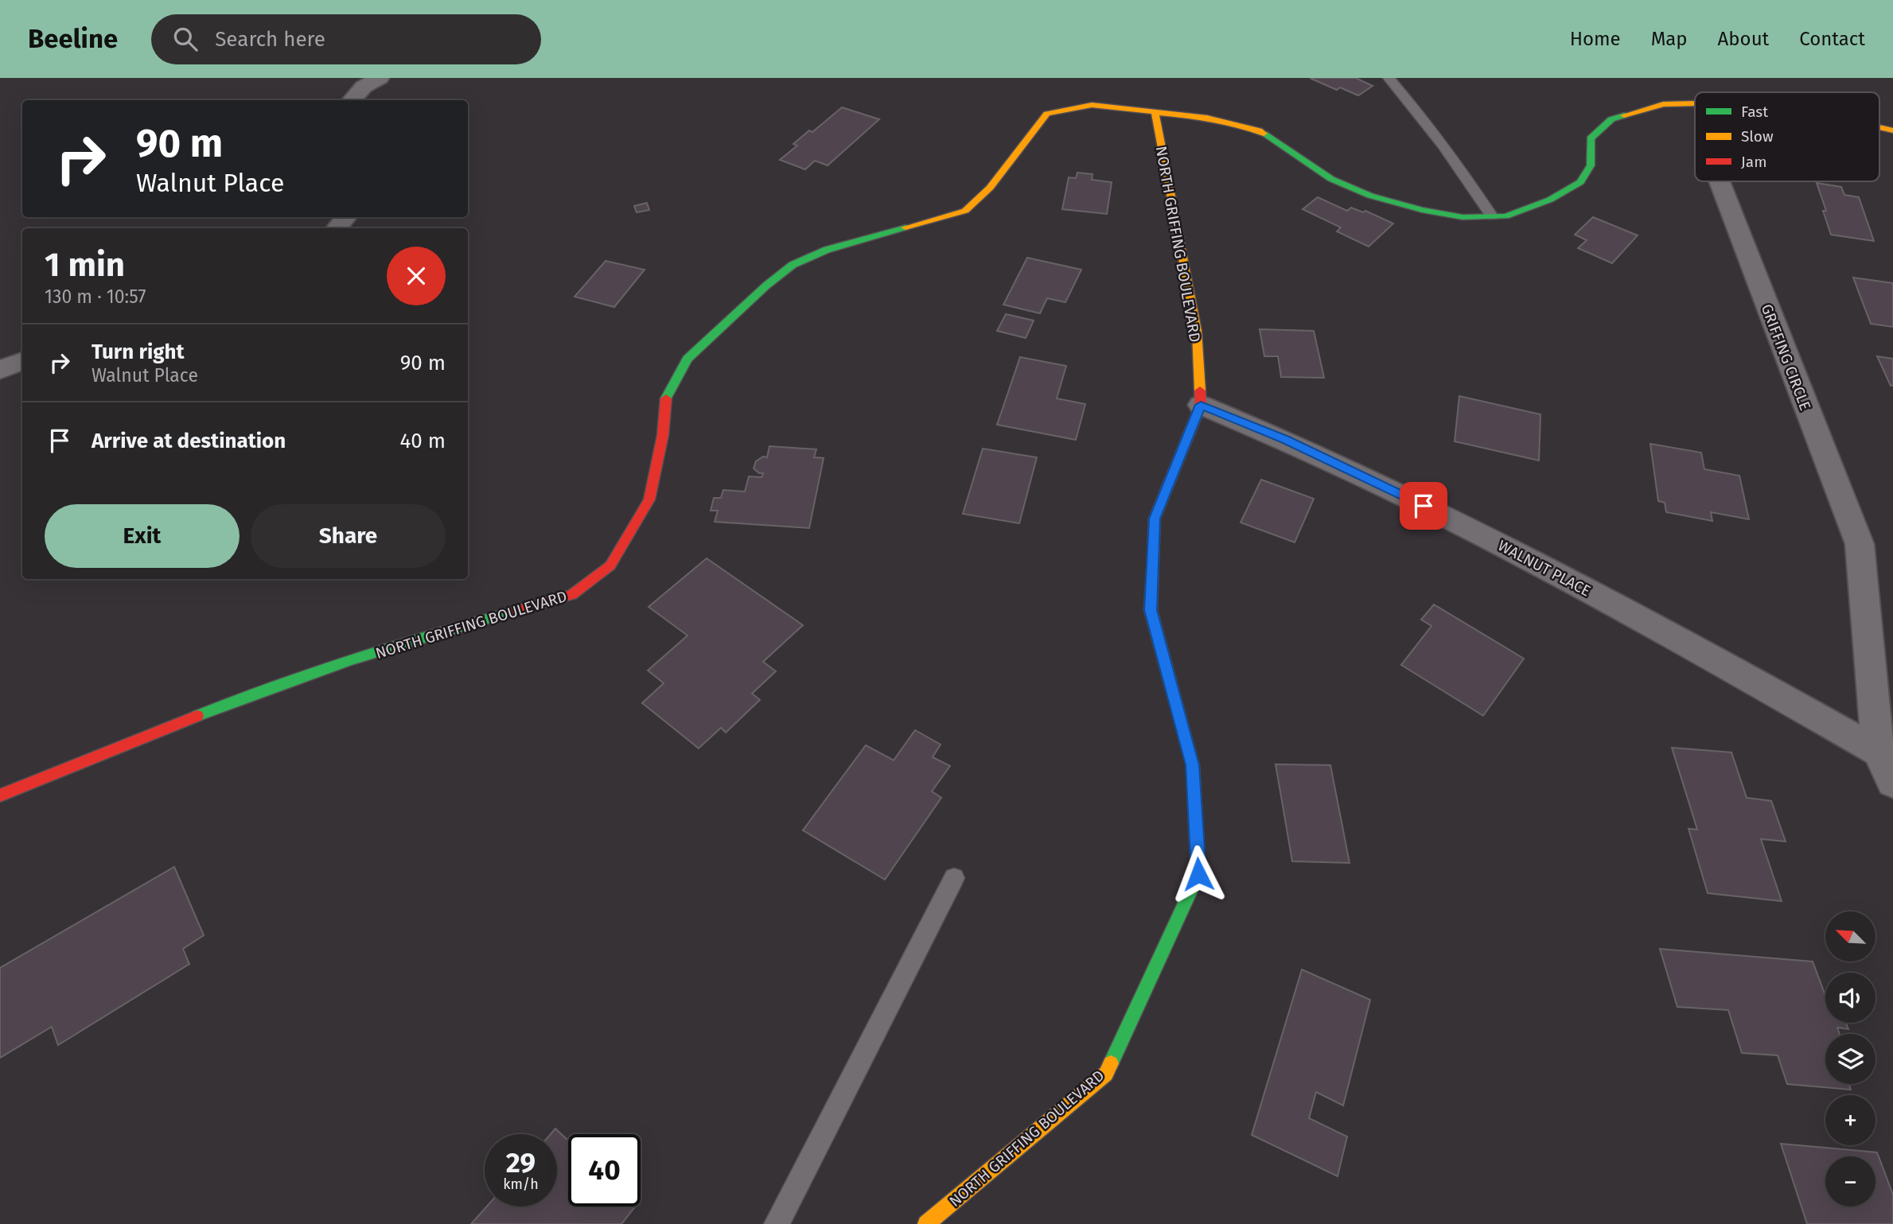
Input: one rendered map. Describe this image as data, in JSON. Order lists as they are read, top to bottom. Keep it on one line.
{"streets":{"street":["NORTH GRIFFING BOULEVARD","GRIFFING CIRCLE","WALNUT PLACE"]},"crossings":[["NORTH GRIFFING BOULEVARD","WALNUT PLACE"],["GRIFFING CIRCLE","WALNUT PLACE"]],"legend":["Fast","Slow","Jam"],"north":"top left","page":{"header":"Beeline","search":"Search here","nav":["Home","Map","About","Contact"],"turn":["90 m","Walnut Place"],"heading":["1 min","130 m · 10:57"],"list":[{"name":"Turn right","note":"Walnut Place","value":"90 m"},{"name":"Arrive at destination","value":"40 m"}],"buttons":["Exit","Share"],"map_buttons":["+","−"],"speed":"29 km/h","limit":"40"}}
